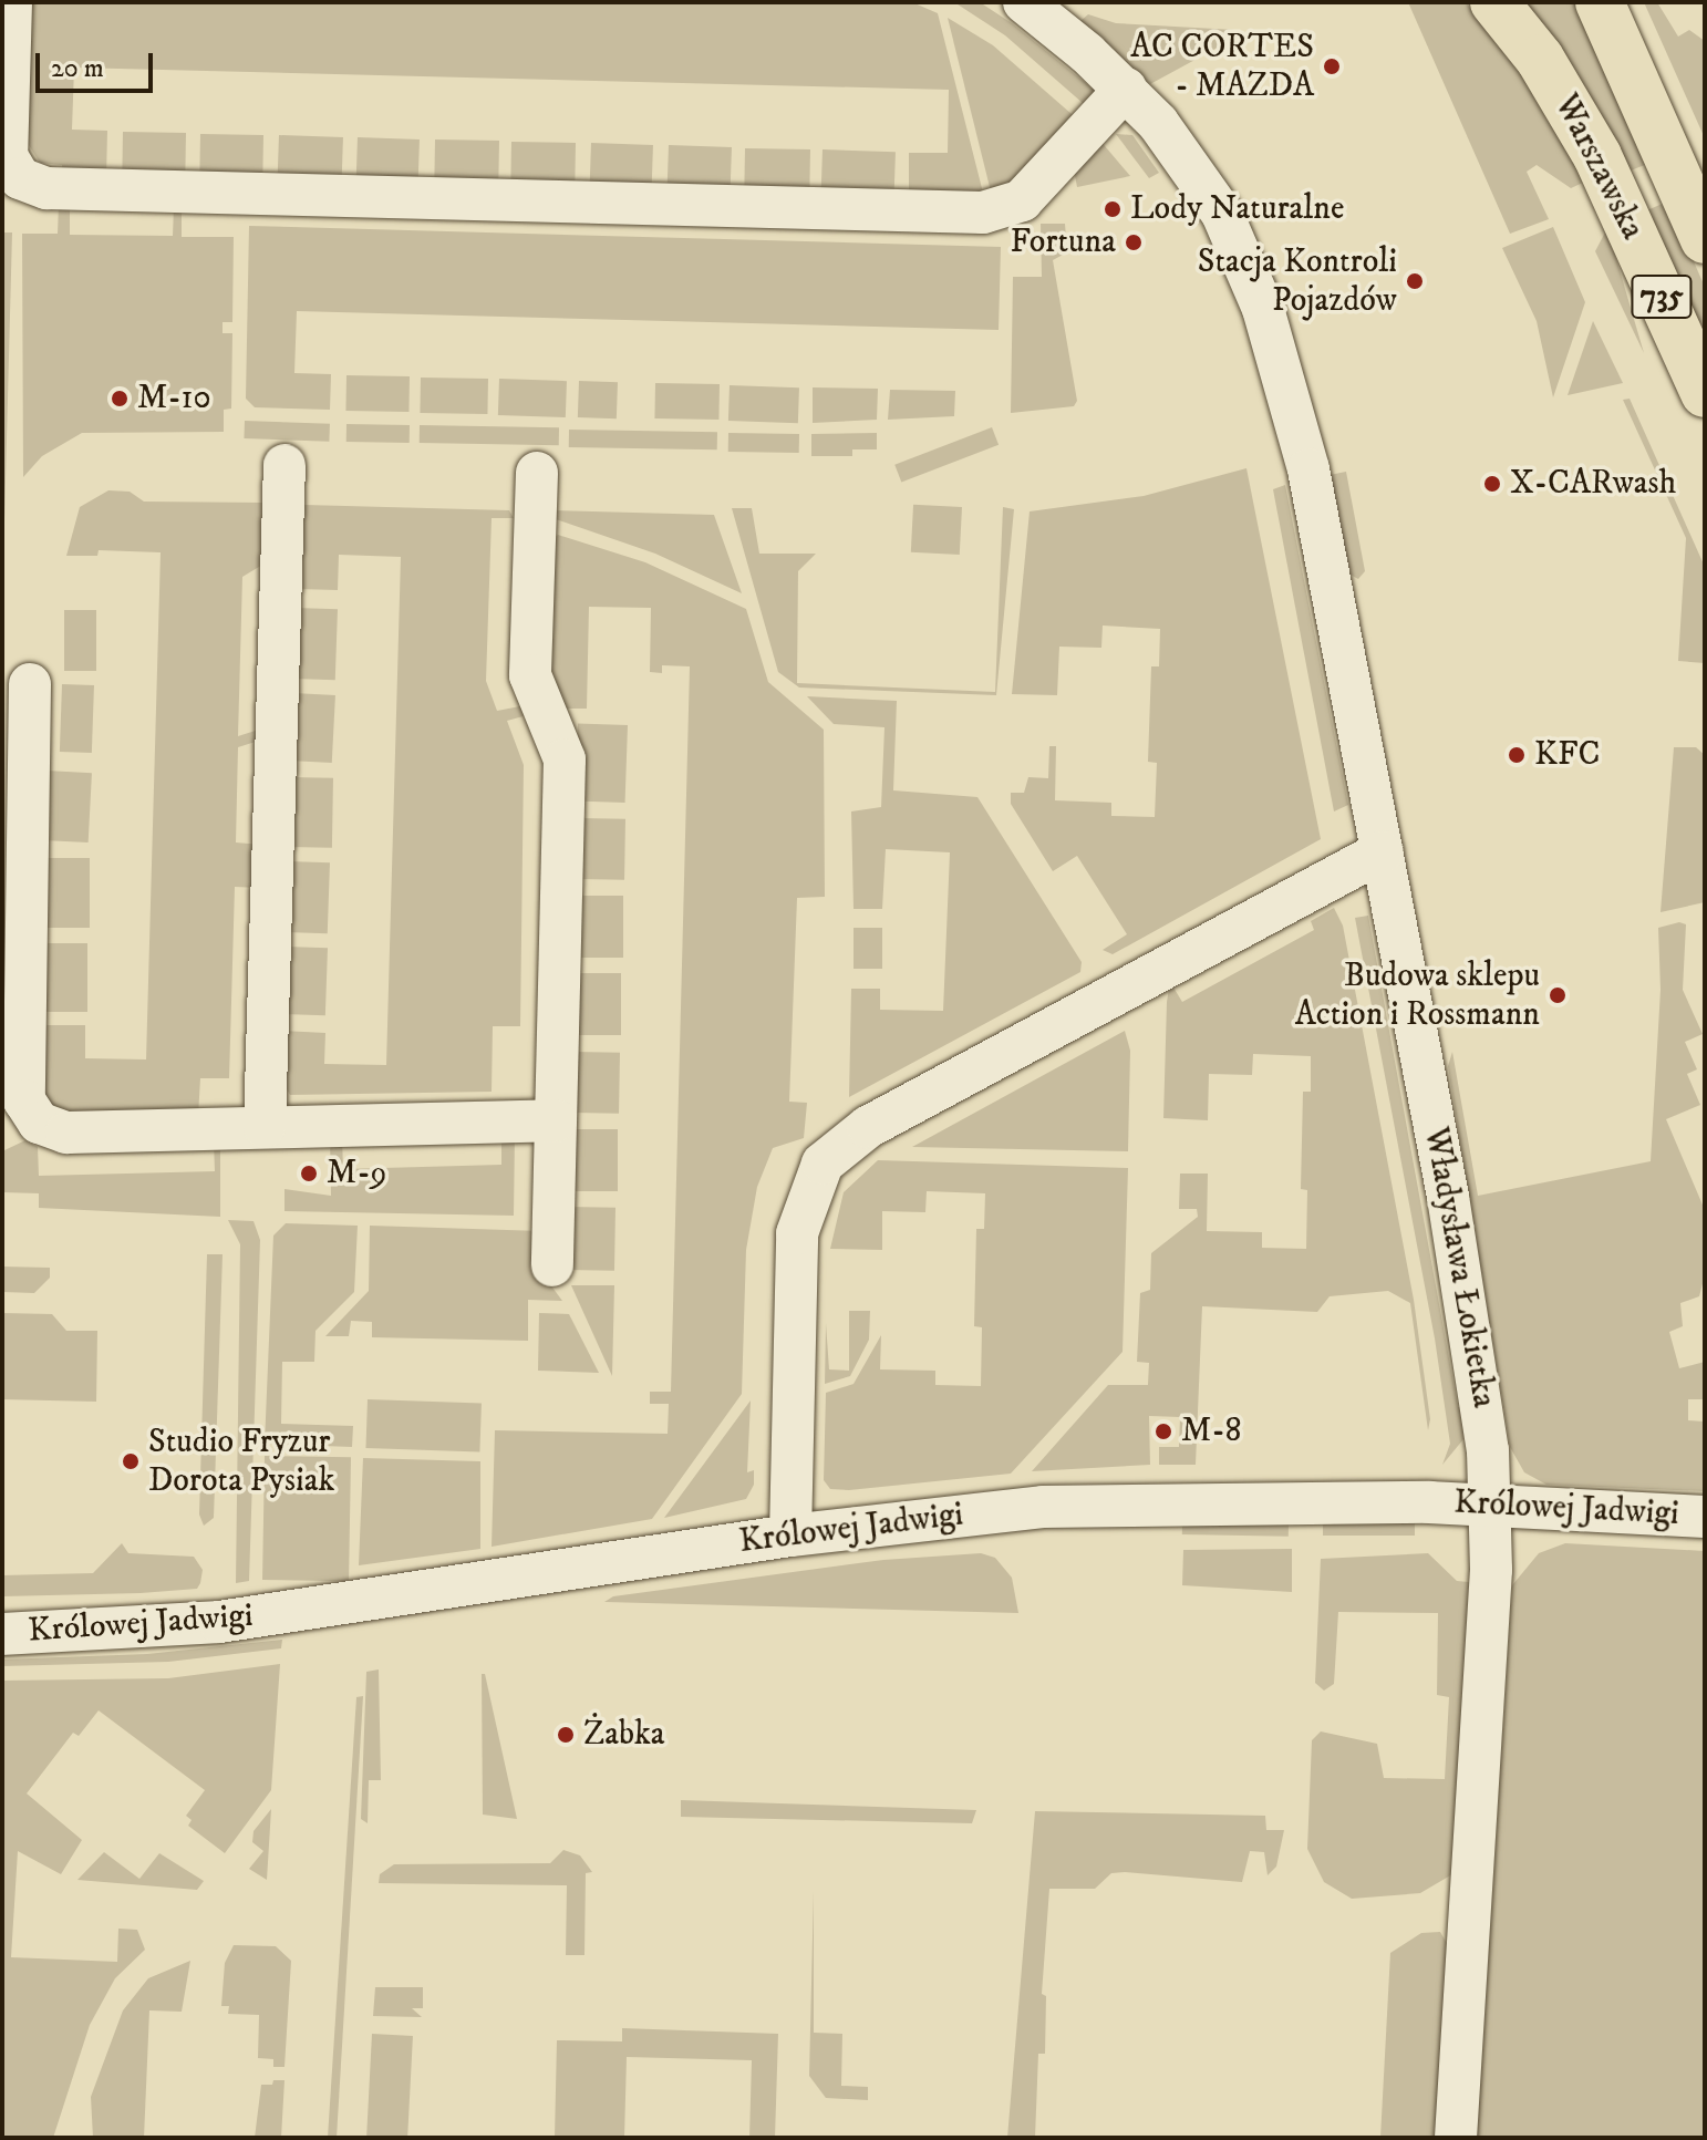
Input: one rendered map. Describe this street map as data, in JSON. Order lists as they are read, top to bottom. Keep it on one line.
{"streets":{"main road":["Warszawska","735"],"street":["Władysława Łokietka","Królowej Jadwigi"]},"crossings":[["Władysława Łokietka","Królowej Jadwigi"]],"places":["AC CORTES - MAZDA","Lody Naturalne","Fortuna","Stacja Kontroli Pojazdów","M-10","X-CARwash","KFC","Budowa sklepu Action i Rossmann","M-9","M-8","Studio Fryzur Dorota Pysiak","Żabka"],"scale_bar":"20 m"}
